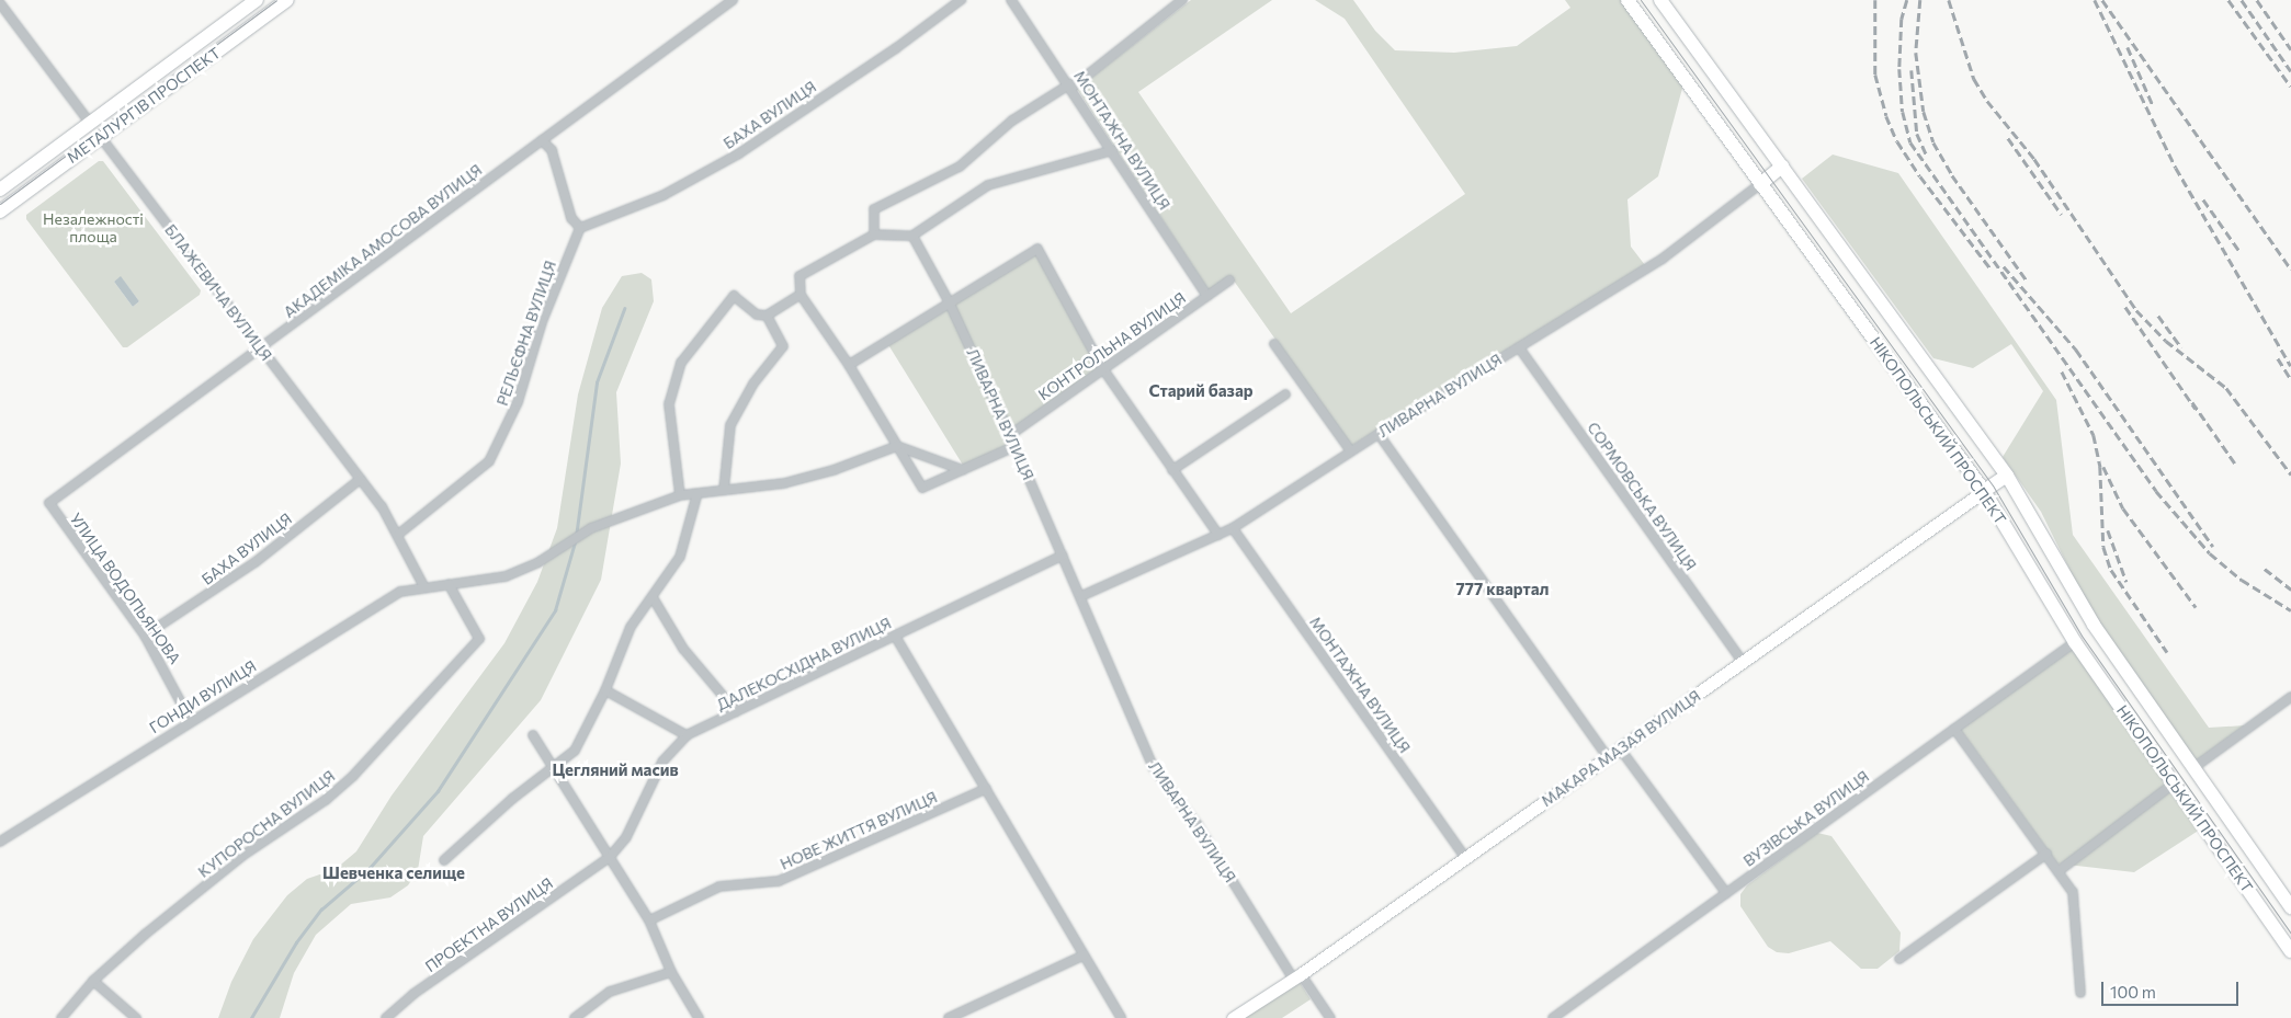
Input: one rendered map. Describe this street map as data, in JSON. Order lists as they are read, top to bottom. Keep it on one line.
{"streets":{"main road":["МЕТАЛУРГІВ ПРОСПЕКТ","БЛАЖЕВИЧА ВУЛИЦЯ","ЛИВАРНА ВУЛИЦЯ","НІКОПОЛЬСЬКИЙ ПРОСПЕКТ","МАКАРА МАЗАЯ ВУЛИЦЯ"],"street":["БАХА ВУЛИЦЯ","МОНТАЖНА ВУЛИЦЯ","АКАДЕМІКА АМОСОВА ВУЛИЦЯ","РЕЛЬЄФНА ВУЛИЦЯ","КОНТРОЛЬНА ВУЛИЦЯ","СОРМОВСЬКА ВУЛИЦЯ","УЛИЦА ВОДОПЬЯНОВА","ДАЛЕКОСХІДНА ВУЛИЦЯ","ГОНДИ ВУЛИЦЯ","ВУЗІВСЬКА ВУЛИЦЯ","КУПОРОСНА ВУЛИЦЯ","НОВЕ ЖИТТЯ ВУЛИЦЯ","ПРОЕКТНА ВУЛИЦЯ"]},"crossings":[["МЕТАЛУРГІВ ПРОСПЕКТ","БЛАЖЕВИЧА ВУЛИЦЯ"],["БАХА ВУЛИЦЯ","БЛАЖЕВИЧА ВУЛИЦЯ"],["БАХА ВУЛИЦЯ","РЕЛЬЄФНА ВУЛИЦЯ"],["БАХА ВУЛИЦЯ","УЛИЦА ВОДОПЬЯНОВА"],["МОНТАЖНА ВУЛИЦЯ","КОНТРОЛЬНА ВУЛИЦЯ"],["МОНТАЖНА ВУЛИЦЯ","ЛИВАРНА ВУЛИЦЯ"],["МОНТАЖНА ВУЛИЦЯ","МАКАРА МАЗАЯ ВУЛИЦЯ"],["АКАДЕМІКА АМОСОВА ВУЛИЦЯ","БЛАЖЕВИЧА ВУЛИЦЯ"],["АКАДЕМІКА АМОСОВА ВУЛИЦЯ","УЛИЦА ВОДОПЬЯНОВА"],["БЛАЖЕВИЧА ВУЛИЦЯ","РЕЛЬЄФНА ВУЛИЦЯ"],["БЛАЖЕВИЧА ВУЛИЦЯ","ГОНДИ ВУЛИЦЯ"],["КОНТРОЛЬНА ВУЛИЦЯ","ЛИВАРНА ВУЛИЦЯ"],["ЛИВАРНА ВУЛИЦЯ","НІКОПОЛЬСЬКИЙ ПРОСПЕКТ"],["ЛИВАРНА ВУЛИЦЯ","СОРМОВСЬКА ВУЛИЦЯ"],["ЛИВАРНА ВУЛИЦЯ","ДАЛЕКОСХІДНА ВУЛИЦЯ"],["ЛИВАРНА ВУЛИЦЯ","МАКАРА МАЗАЯ ВУЛИЦЯ"],["НІКОПОЛЬСЬКИЙ ПРОСПЕКТ","МАКАРА МАЗАЯ ВУЛИЦЯ"],["НІКОПОЛЬСЬКИЙ ПРОСПЕКТ","ВУЗІВСЬКА ВУЛИЦЯ"],["СОРМОВСЬКА ВУЛИЦЯ","МАКАРА МАЗАЯ ВУЛИЦЯ"],["УЛИЦА ВОДОПЬЯНОВА","ГОНДИ ВУЛИЦЯ"],["ДАЛЕКОСХІДНА ВУЛИЦЯ","ПРОЕКТНА ВУЛИЦЯ"]],"districts":["Старий базар","777 квартал","Цегляний масив","Шевченка селище"],"parks":["Незалежності площа"],"scale_bar":"100 m"}
